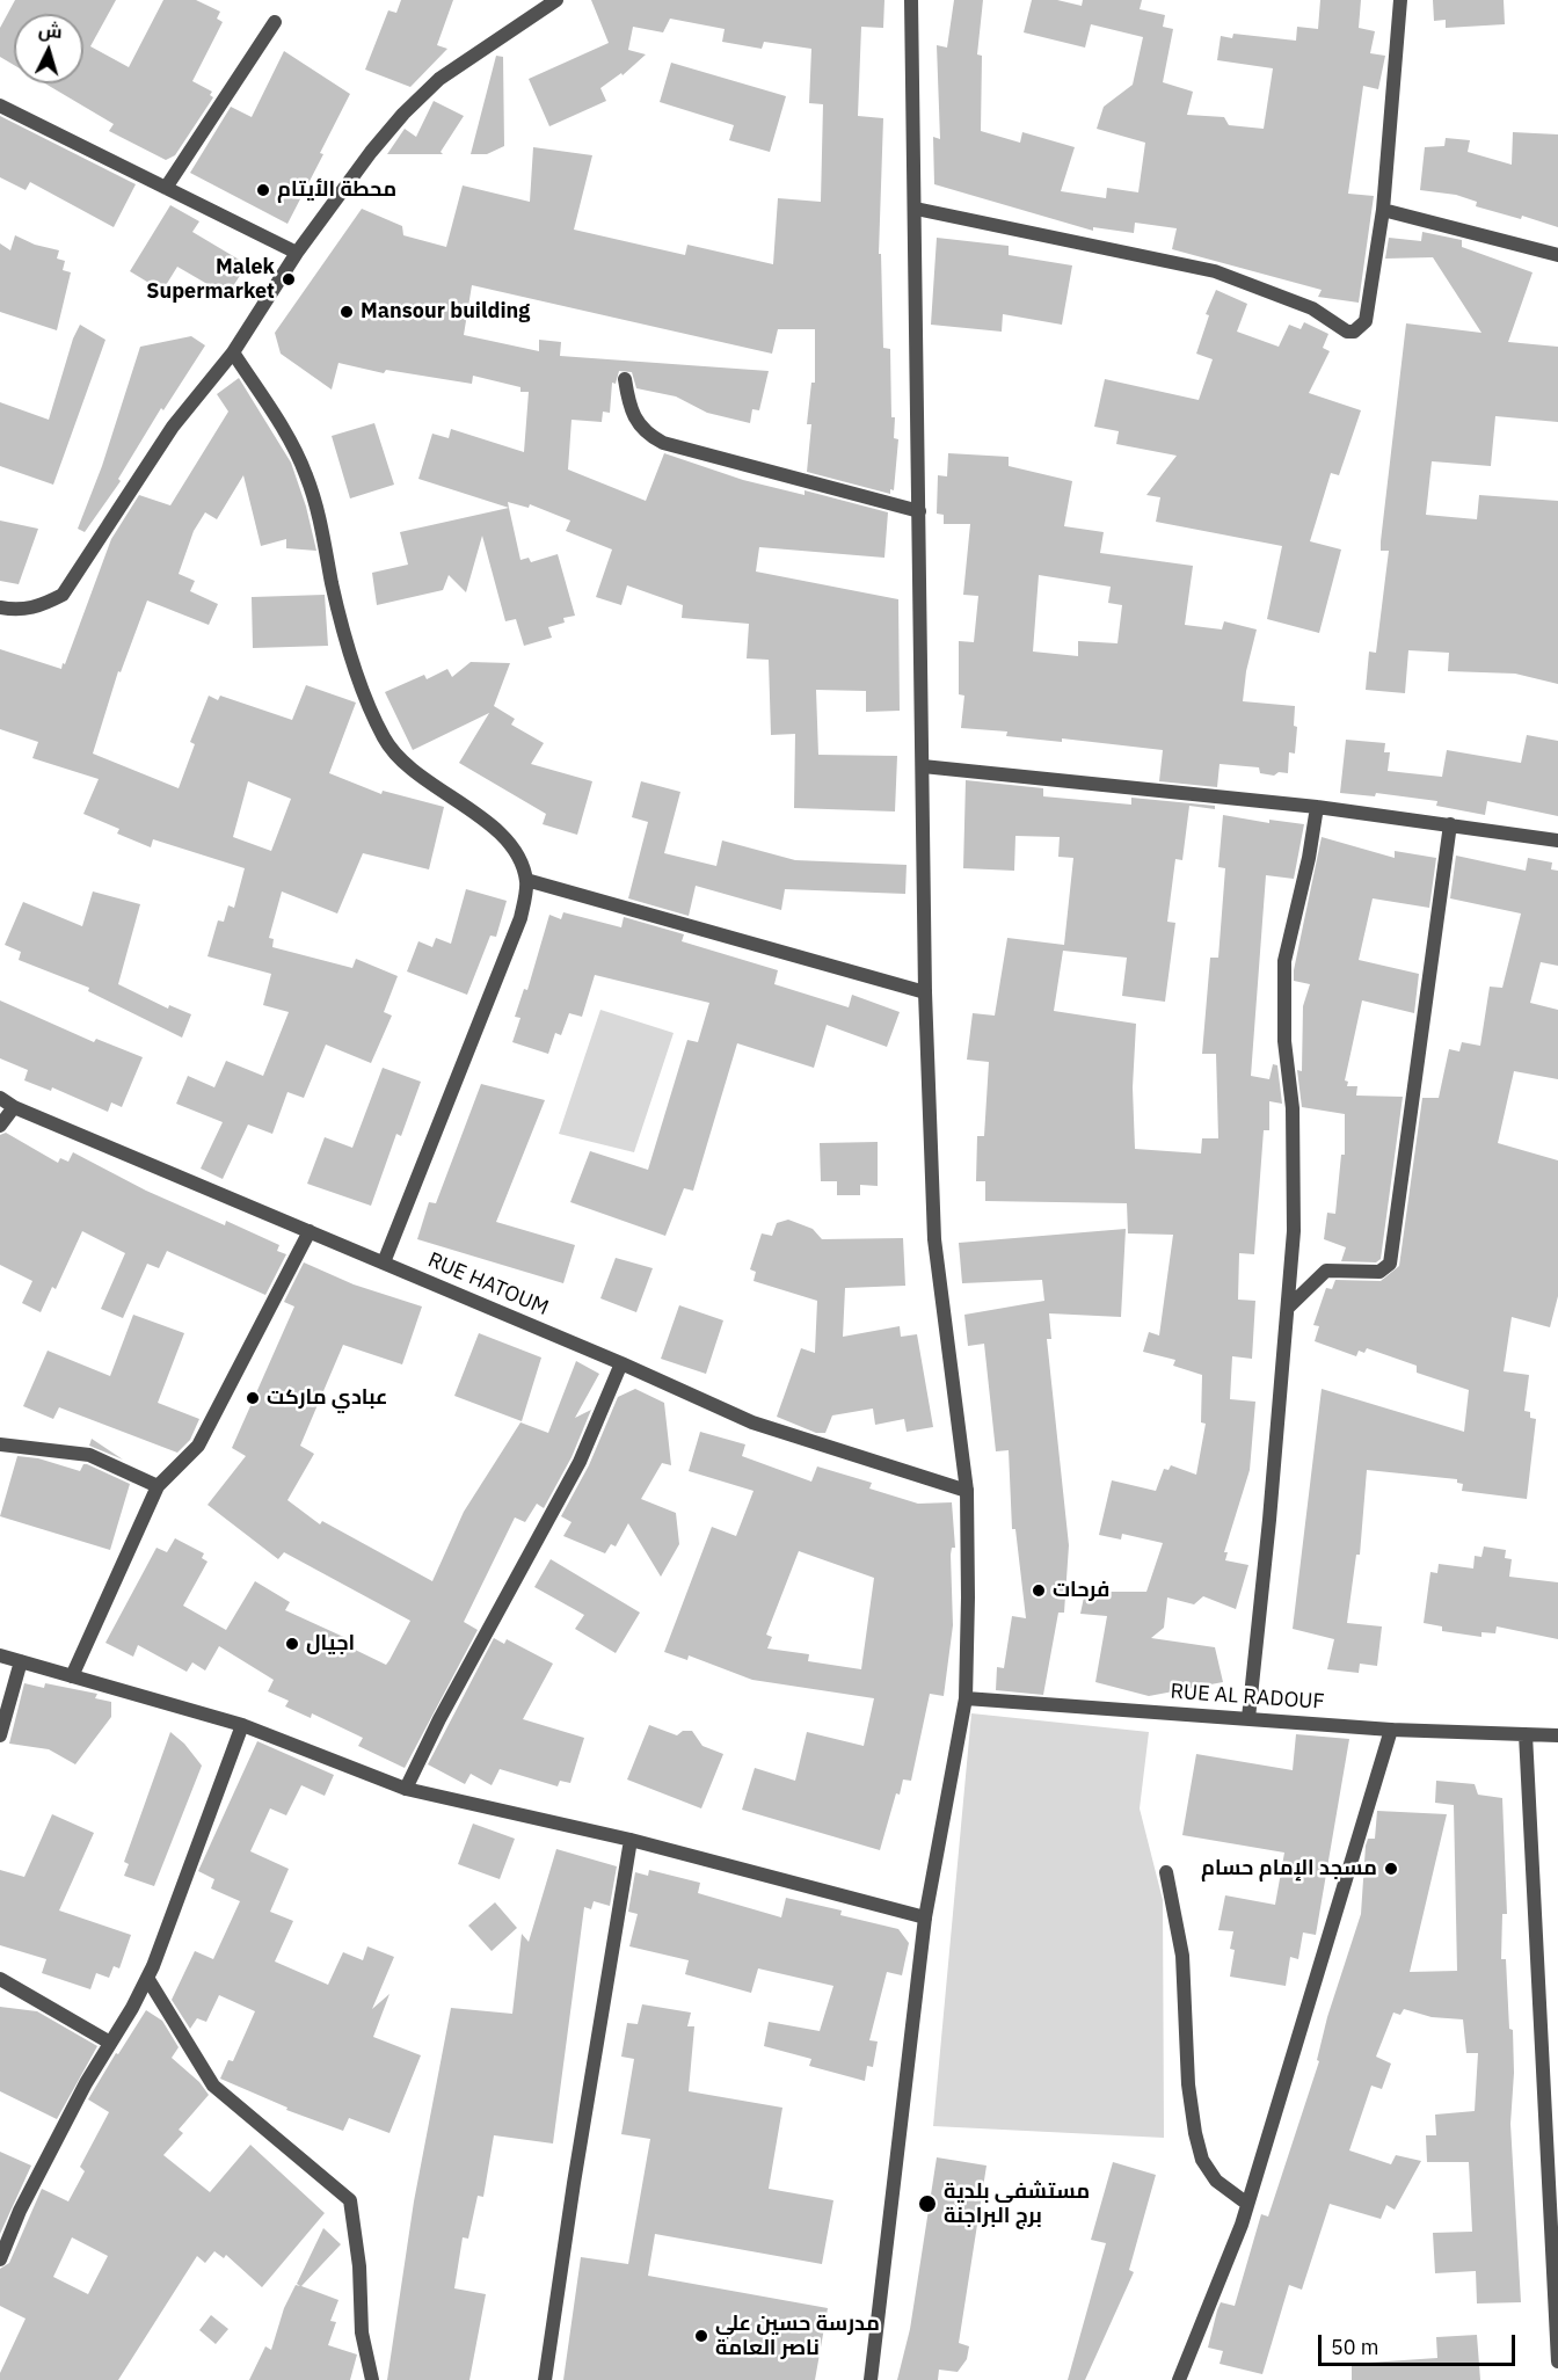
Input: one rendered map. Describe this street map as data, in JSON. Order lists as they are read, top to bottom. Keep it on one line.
{"streets":{"street":["RUE HATOUM","RUE AL RADOUF"]},"places":["محطة الأيتام","Malek Supermarket","Mansour building","عبادي ماركت","فرحات","اجيال","مسجد الإمام حسام","مستشفی بلدیة برج البراجنة","مدرسة حسين علي ناصر العامة"],"scale_bar":"50 m","north":"top"}
